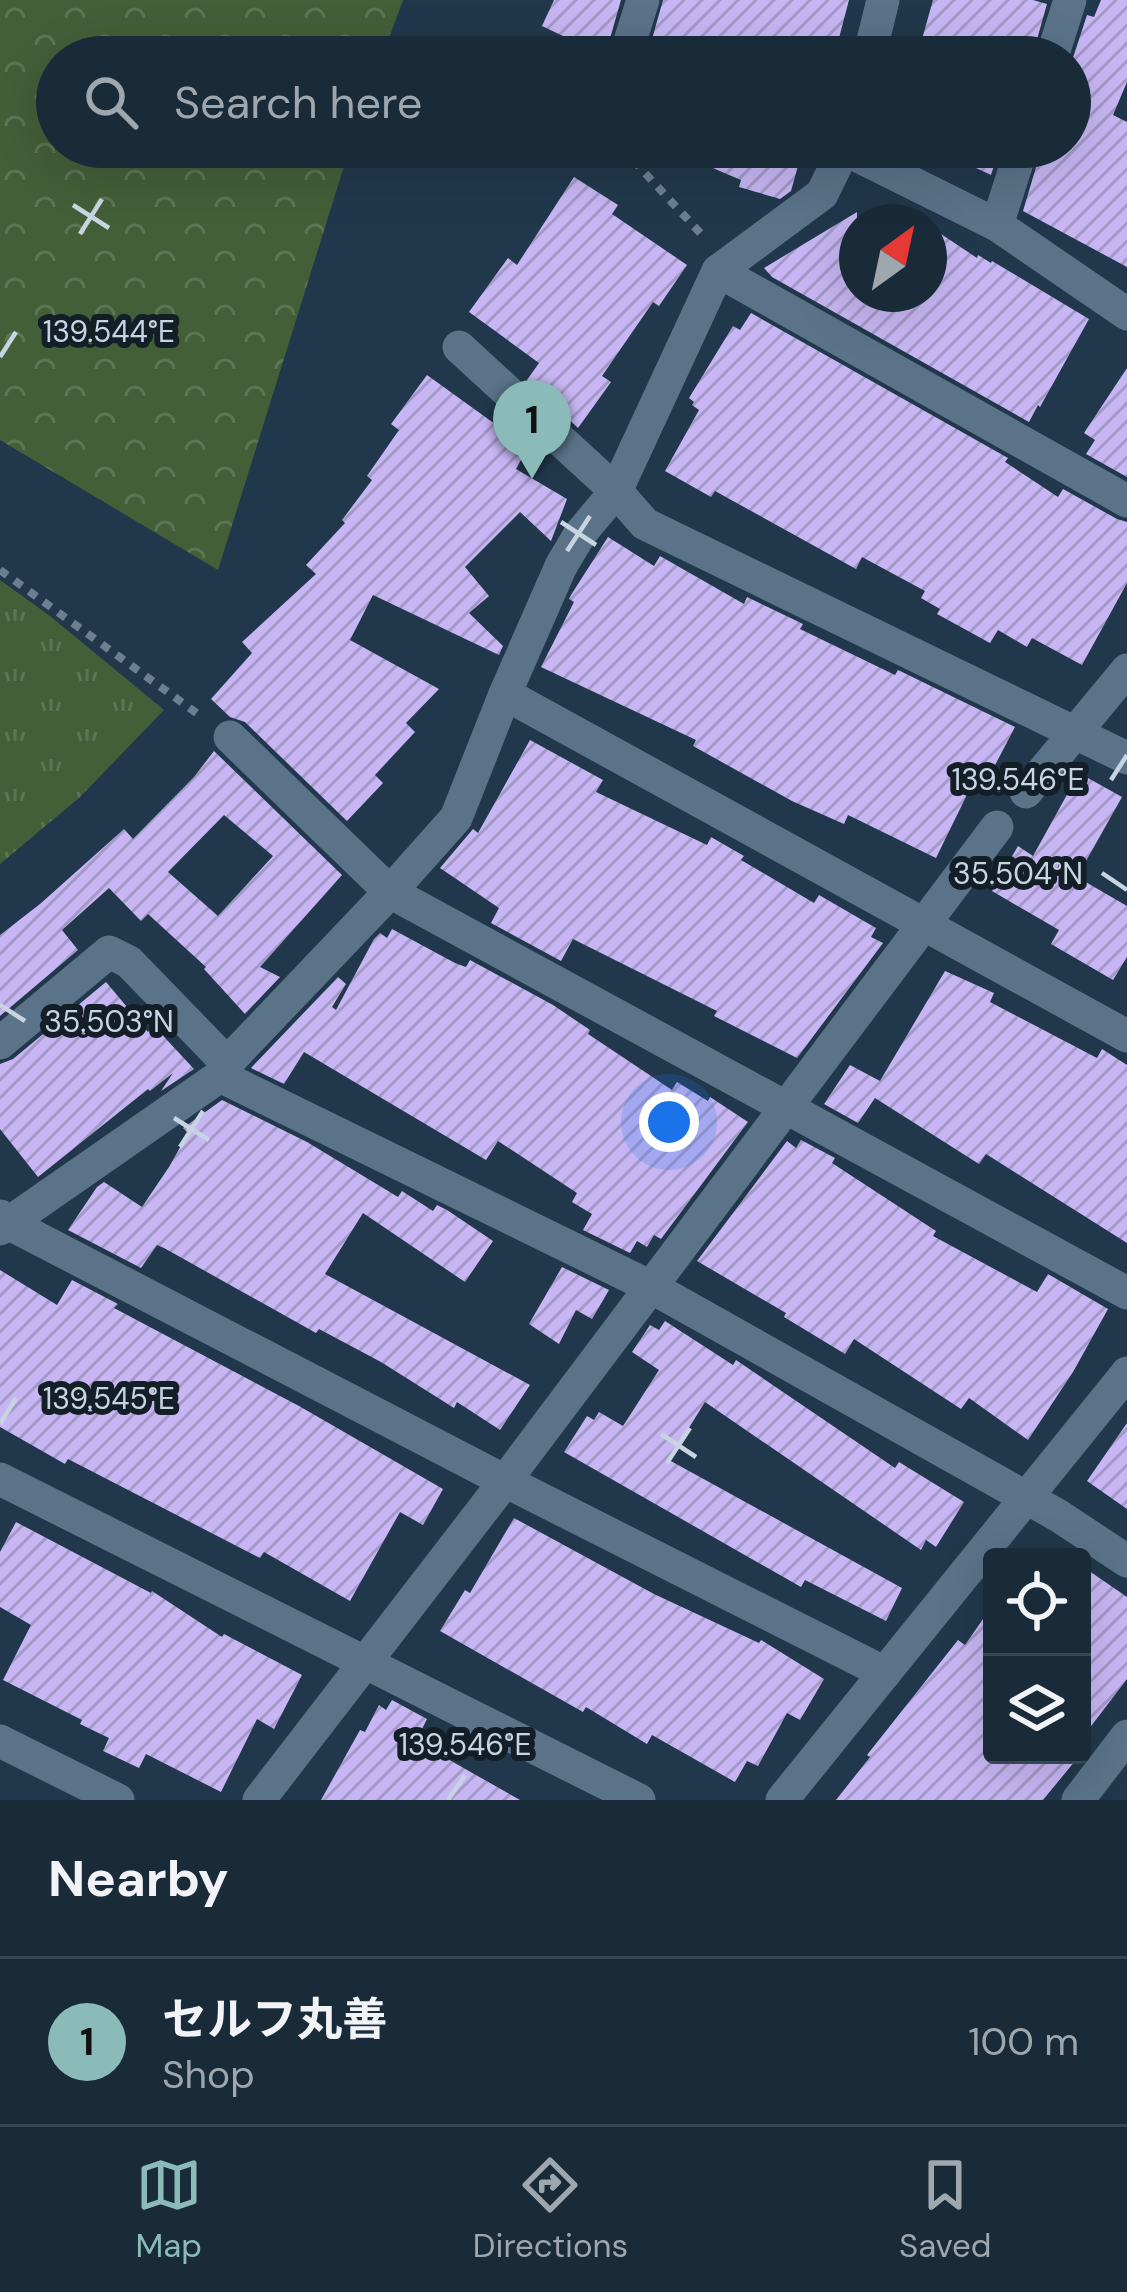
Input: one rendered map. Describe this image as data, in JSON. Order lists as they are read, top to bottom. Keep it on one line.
{"north":"top right","page":{"search":"Search here","pins":"1","heading":"Nearby","list":[{"mark":"1","name":"セルフ丸善","note":"Shop","value":"100 m"}],"nav":["Map","Directions","Saved"]},"coordinates":["139.544°E","139.546°E","35.504°N","35.503°N","139.545°E"]}
